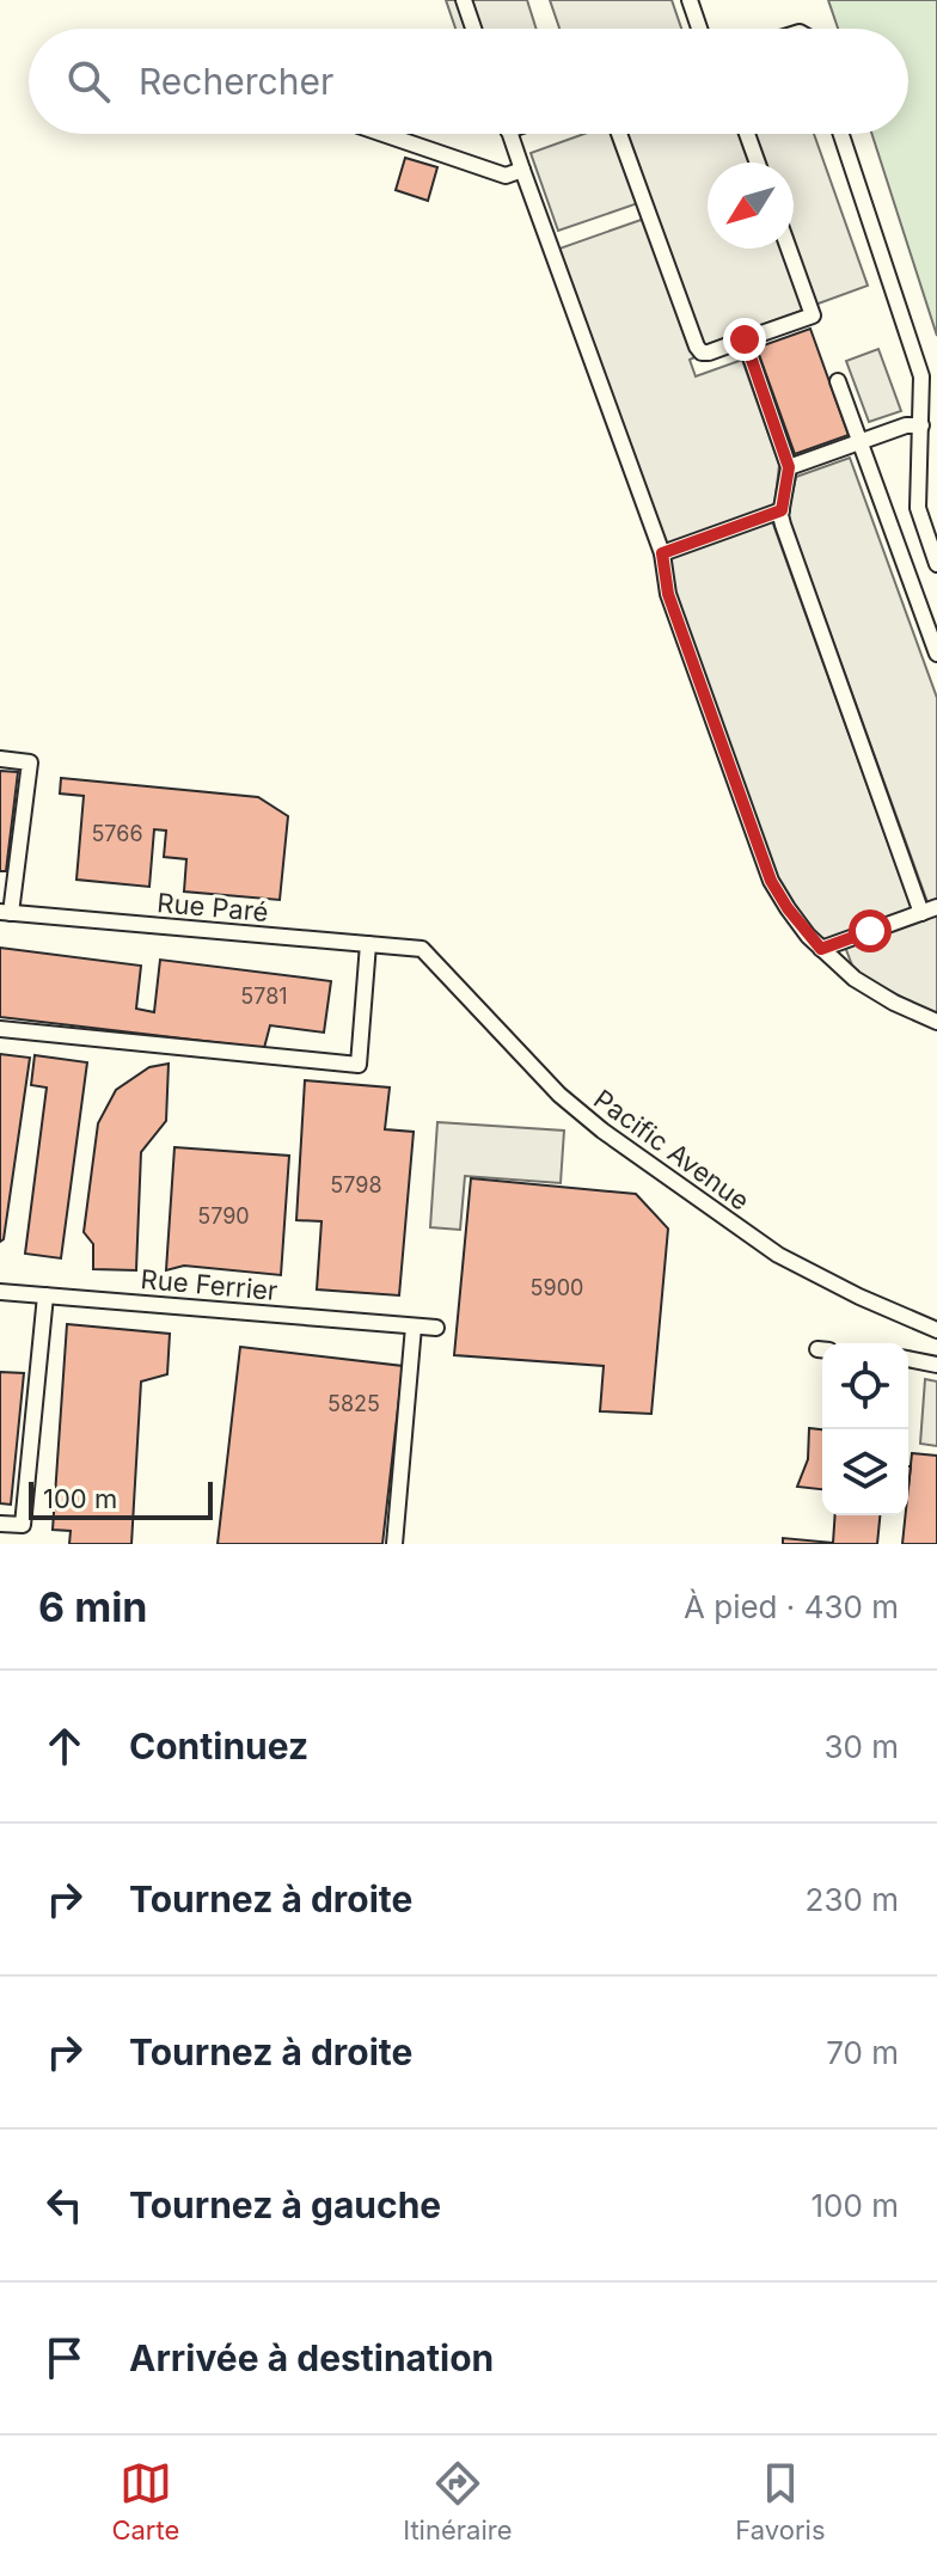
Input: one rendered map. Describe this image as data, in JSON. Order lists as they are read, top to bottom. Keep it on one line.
{"streets":{"street":["Rue Paré","Pacific Avenue","Rue Ferrier"]},"crossings":[["Rue Paré","Pacific Avenue"]],"house_numbers":["5766","5781","5798","5790","5900","5825"],"scale_bar":"100 m","north":"bottom left","page":{"search":"Rechercher","scale":"100 m","heading":["6 min","À pied · 430 m"],"list":[["Continuez","30 m"],["Tournez à droite","230 m"],["Tournez à droite","70 m"],["Tournez à gauche","100 m"],"Arrivée à destination"],"nav":["Carte","Itinéraire","Favoris"]}}
